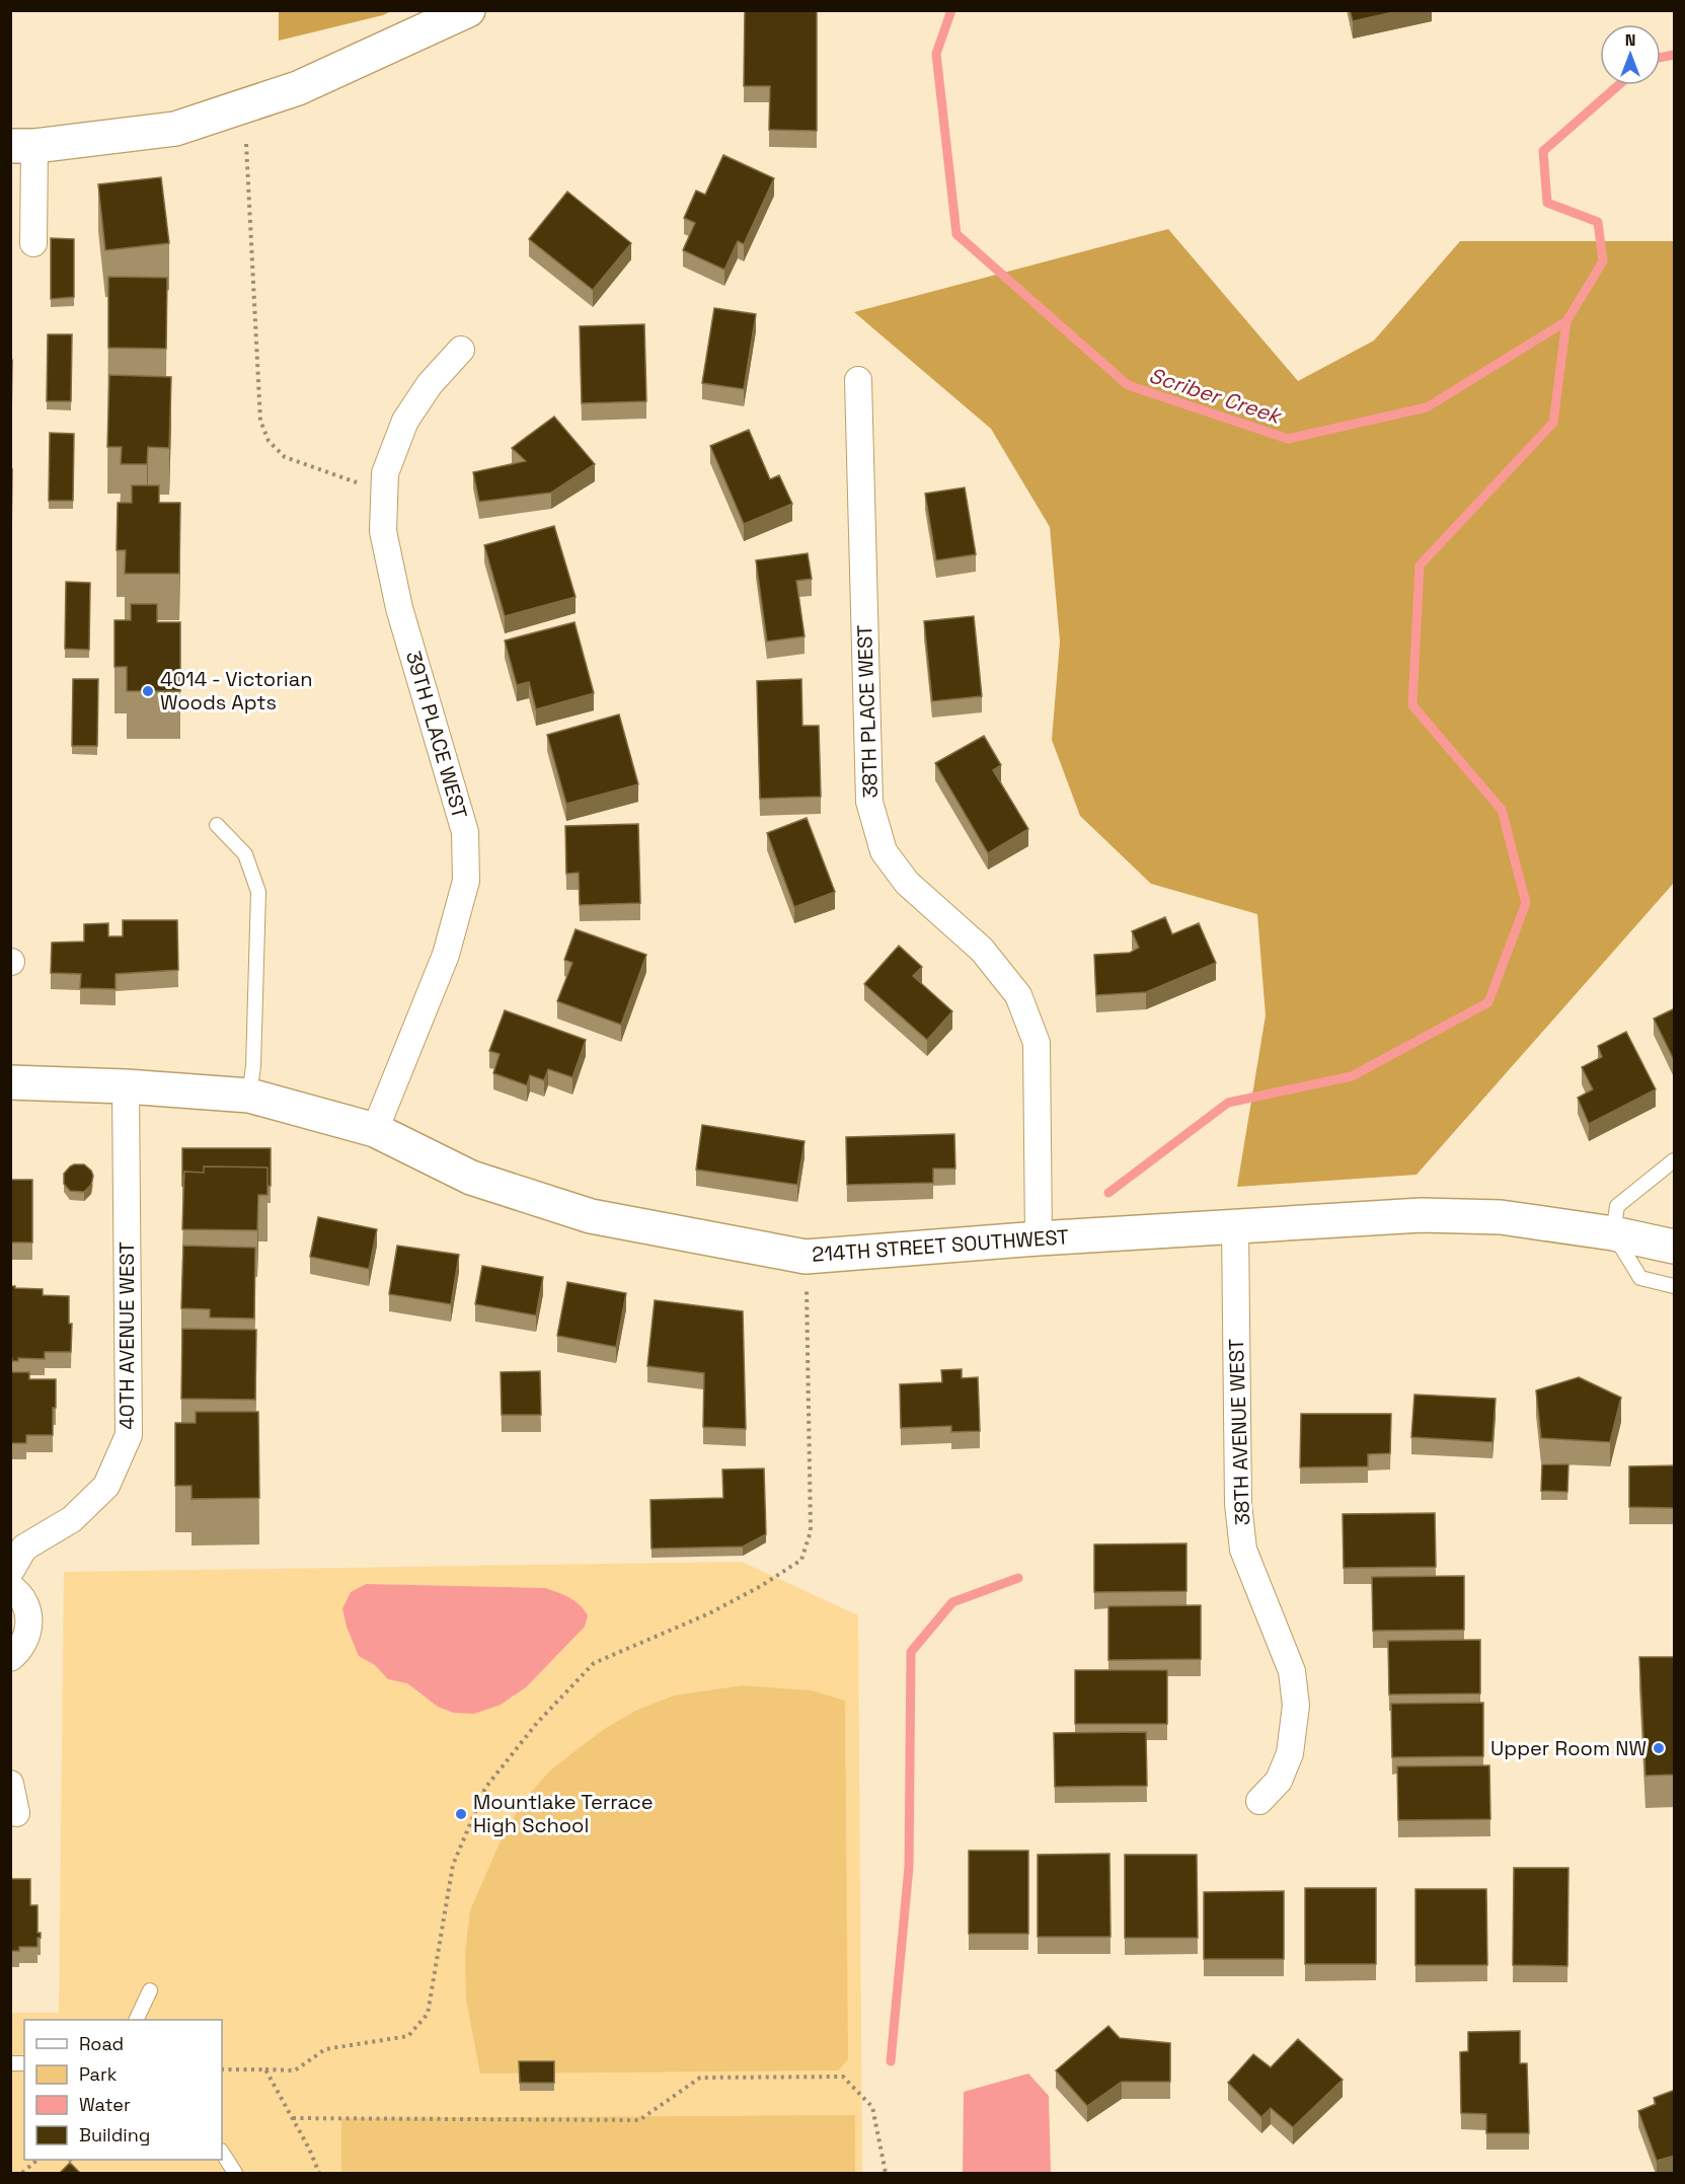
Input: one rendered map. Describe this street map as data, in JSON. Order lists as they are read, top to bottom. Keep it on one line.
{"streets":{"street":["38TH PLACE WEST","39TH PLACE WEST","214TH STREET SOUTHWEST","40TH AVENUE WEST","38TH AVENUE WEST"]},"crossings":[["38TH PLACE WEST","214TH STREET SOUTHWEST"],["39TH PLACE WEST","214TH STREET SOUTHWEST"],["214TH STREET SOUTHWEST","40TH AVENUE WEST"],["214TH STREET SOUTHWEST","38TH AVENUE WEST"]],"water":["Scriber Creek"],"places":["4014 - Victorian Woods Apts","Upper Room NW","Mountlake Terrace High School"],"legend":["Road","Park","Water","Building"],"north":"top"}
